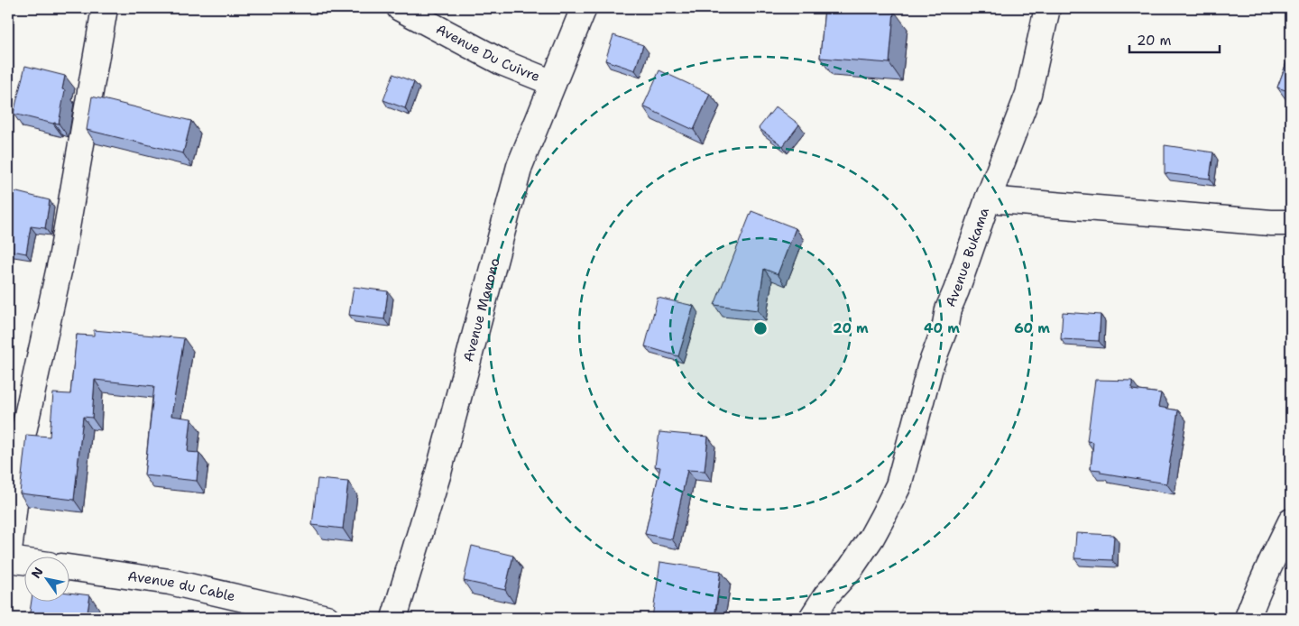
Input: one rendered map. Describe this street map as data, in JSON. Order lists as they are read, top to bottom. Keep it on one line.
{"streets":{"street":["Avenue Du Cuivre","Avenue Bukama","Avenue Manono","Avenue du Cable"]},"crossings":[["Avenue Du Cuivre","Avenue Manono"]],"scale_bar":"20 m","north":"top left","rings":["20 m","40 m","60 m"]}
